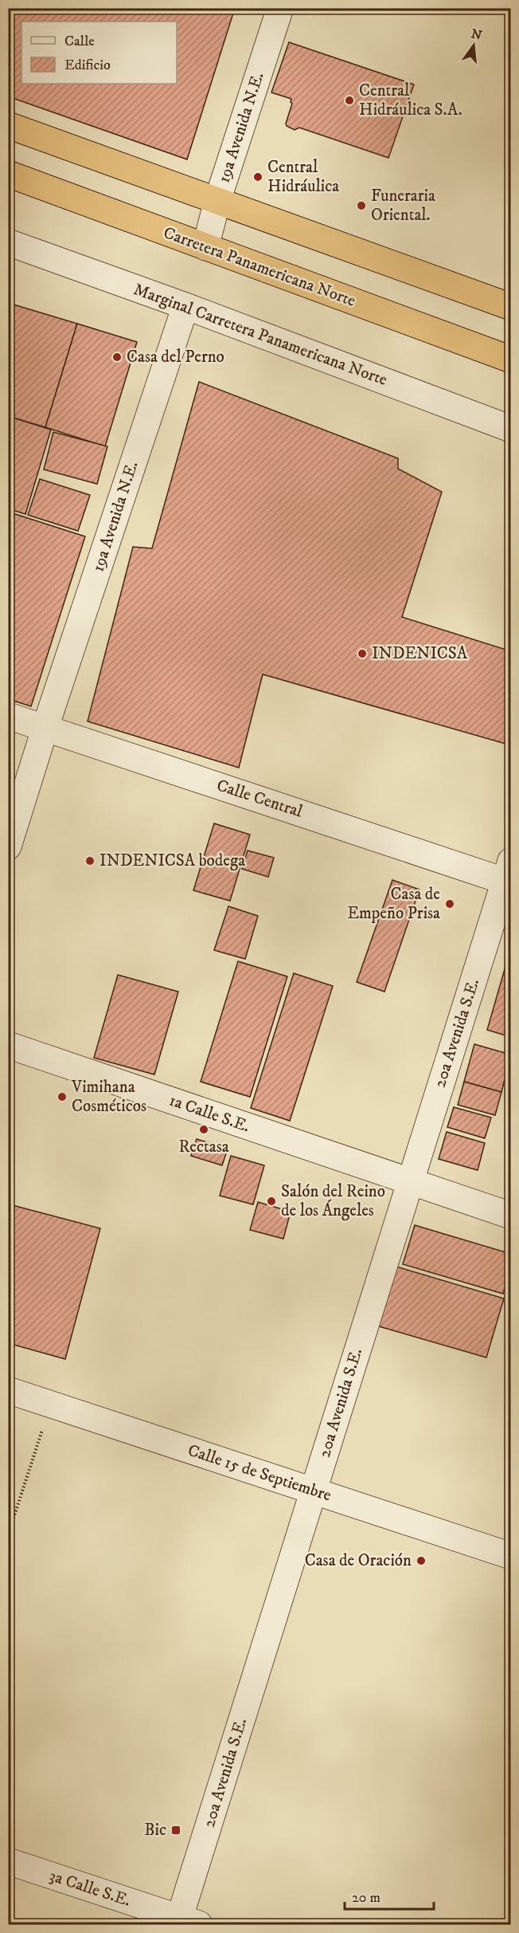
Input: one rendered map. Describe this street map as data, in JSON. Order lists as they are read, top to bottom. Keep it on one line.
{"streets":{"highway":["Carretera Panamericana Norte"],"street":["19a Avenida N.E.","Marginal Carretera Panamericana Norte","Calle Central","20a Avenida S.E.","1a Calle S.E.","Calle 15 de Septiembre","3a Calle S.E."]},"crossings":[["19a Avenida N.E.","Carretera Panamericana Norte"],["19a Avenida N.E.","Marginal Carretera Panamericana Norte"],["19a Avenida N.E.","Calle Central"],["Calle Central","20a Avenida S.E."],["20a Avenida S.E.","1a Calle S.E."],["20a Avenida S.E.","Calle 15 de Septiembre"],["20a Avenida S.E.","3a Calle S.E."]],"places":{"other":["Central Hidráulica S.A.","Central Hidráulica","Funeraria Oriental.","Casa del Perno","INDENICSA","INDENICSA bodega","Casa de Empeño Prisa","Vimihana Cosméticos","Rectasa","Salón del Reino de los Ángeles","Casa de Oración"],"transit":["Bic"]},"legend":["Calle","Edificio"],"scale_bar":"20 m","north":"top"}
